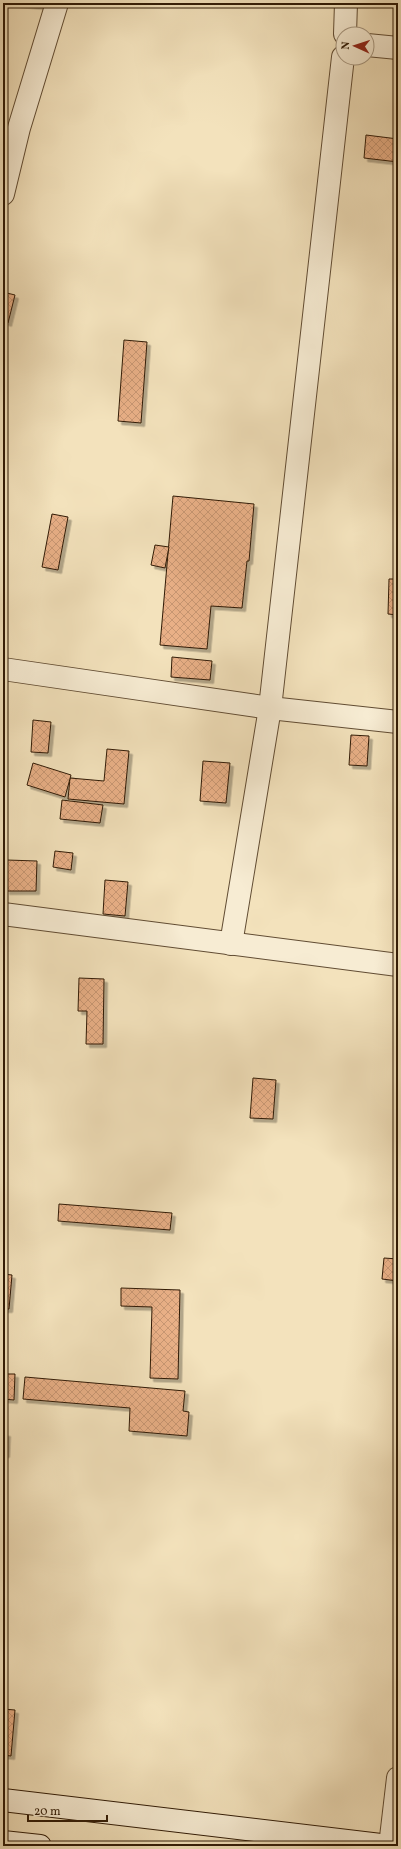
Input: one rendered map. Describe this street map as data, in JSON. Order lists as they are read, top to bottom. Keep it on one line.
{"scale_bar":"20 m","north":"left"}
